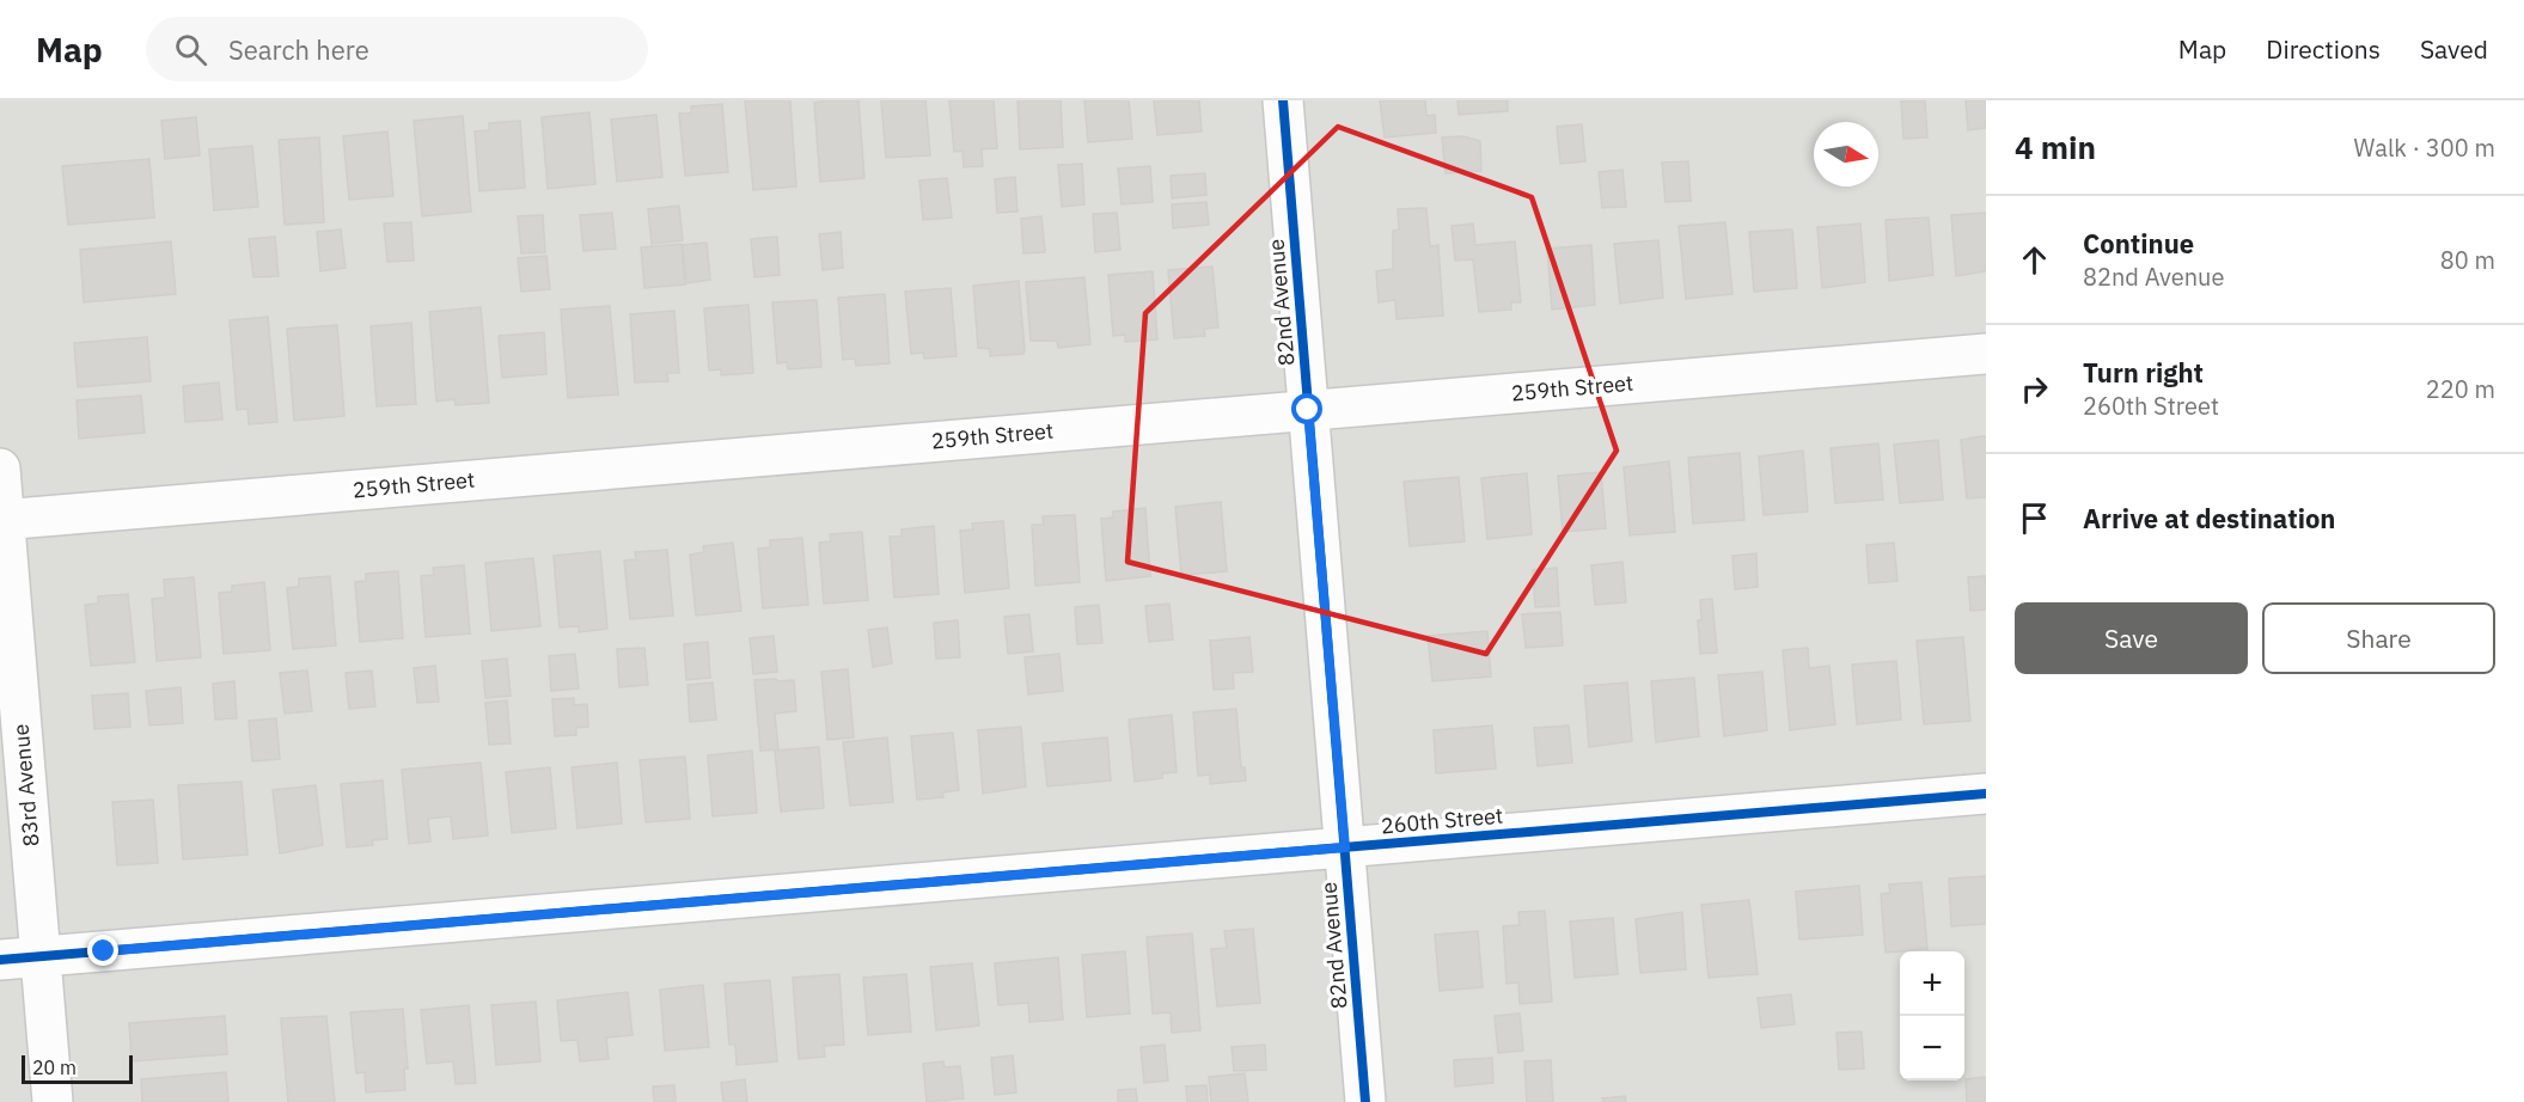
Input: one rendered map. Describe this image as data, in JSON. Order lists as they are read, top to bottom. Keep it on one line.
{"streets":{"street":["82nd Avenue","259th Street","83rd Avenue","260th Street"]},"crossings":[["82nd Avenue","259th Street"],["82nd Avenue","260th Street"],["259th Street","83rd Avenue"],["83rd Avenue","260th Street"]],"scale_bar":"20 m","north":"right","page":{"header":"Map","search":"Search here","nav":["Map","Directions","Saved"],"heading":["4 min","Walk · 300 m"],"list":[["Continue","82nd Avenue","80 m"],["Turn right","260th Street","220 m"],"Arrive at destination"],"buttons":["Save","Share"],"map_buttons":["+","−"],"scale":"20 m"}}
